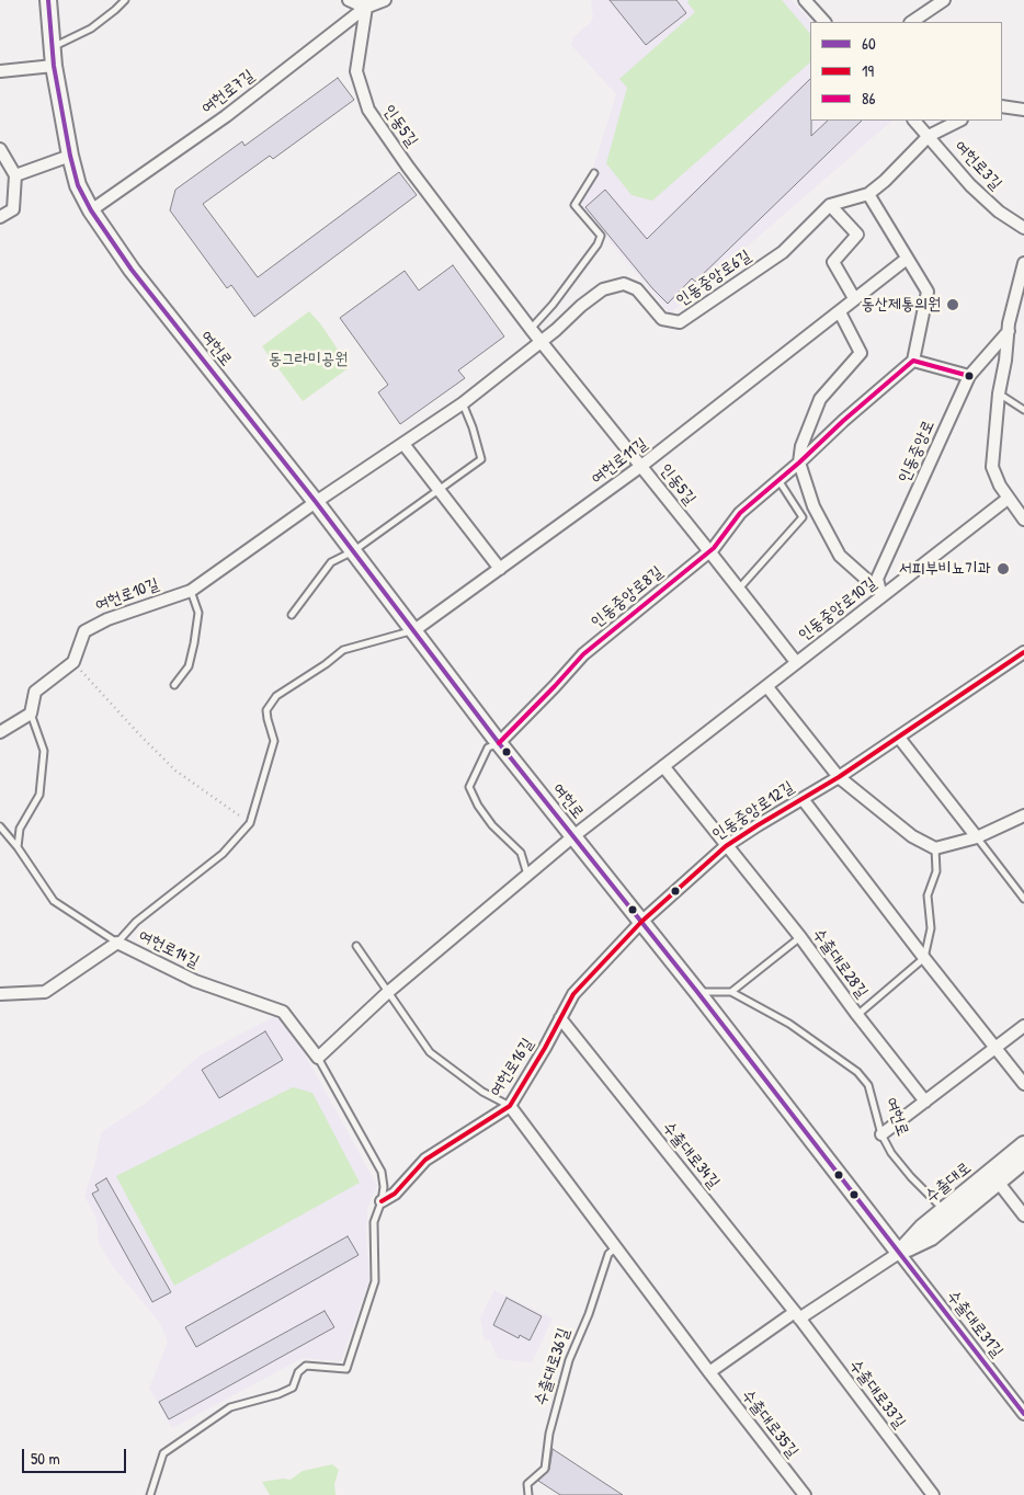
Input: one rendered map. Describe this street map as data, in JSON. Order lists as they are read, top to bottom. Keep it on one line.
{"streets":{"street":["여헌로7길","인동5길","여헌로3길","인동중앙로6길","여헌로","인동중앙로","여헌로11길","여헌로10길","인동중앙로8길","인동중앙로10길","인동중앙로12길","여헌로14길","수출대로28길","여헌로16길","수출대로34길","수출대로","수출대로31길","수출대로33길","수출대로35길"],"lane":["수출대로36길"]},"crossings":[["여헌로7길","인동5길"],["여헌로7길","여헌로"],["인동5길","인동중앙로6길"],["인동5길","여헌로11길"],["인동5길","인동중앙로8길"],["인동5길","인동중앙로10길"],["여헌로3길","인동중앙로6길"],["인동중앙로6길","여헌로"],["인동중앙로6길","여헌로10길"],["여헌로","여헌로11길"],["여헌로","여헌로10길"],["여헌로","인동중앙로8길"],["여헌로","인동중앙로10길"],["여헌로","인동중앙로12길"],["여헌로","여헌로14길"],["여헌로","여헌로16길"],["여헌로","수출대로"],["여헌로","수출대로31길"],["인동중앙로","인동중앙로10길"],["여헌로11길","여헌로14길"],["인동중앙로12길","수출대로28길"],["인동중앙로12길","여헌로16길"],["여헌로16길","수출대로34길"],["수출대로34길","수출대로"],["수출대로34길","수출대로33길"],["수출대로","수출대로31길"],["수출대로","수출대로33길"],["수출대로","수출대로35길"]],"parks":["동그라미공원"],"places":["동산제통의원","서피부비뇨기과"],"lines":["transit line 60","transit line 86","transit line 19"],"legend":["60","19","86"],"scale_bar":"50 m"}
